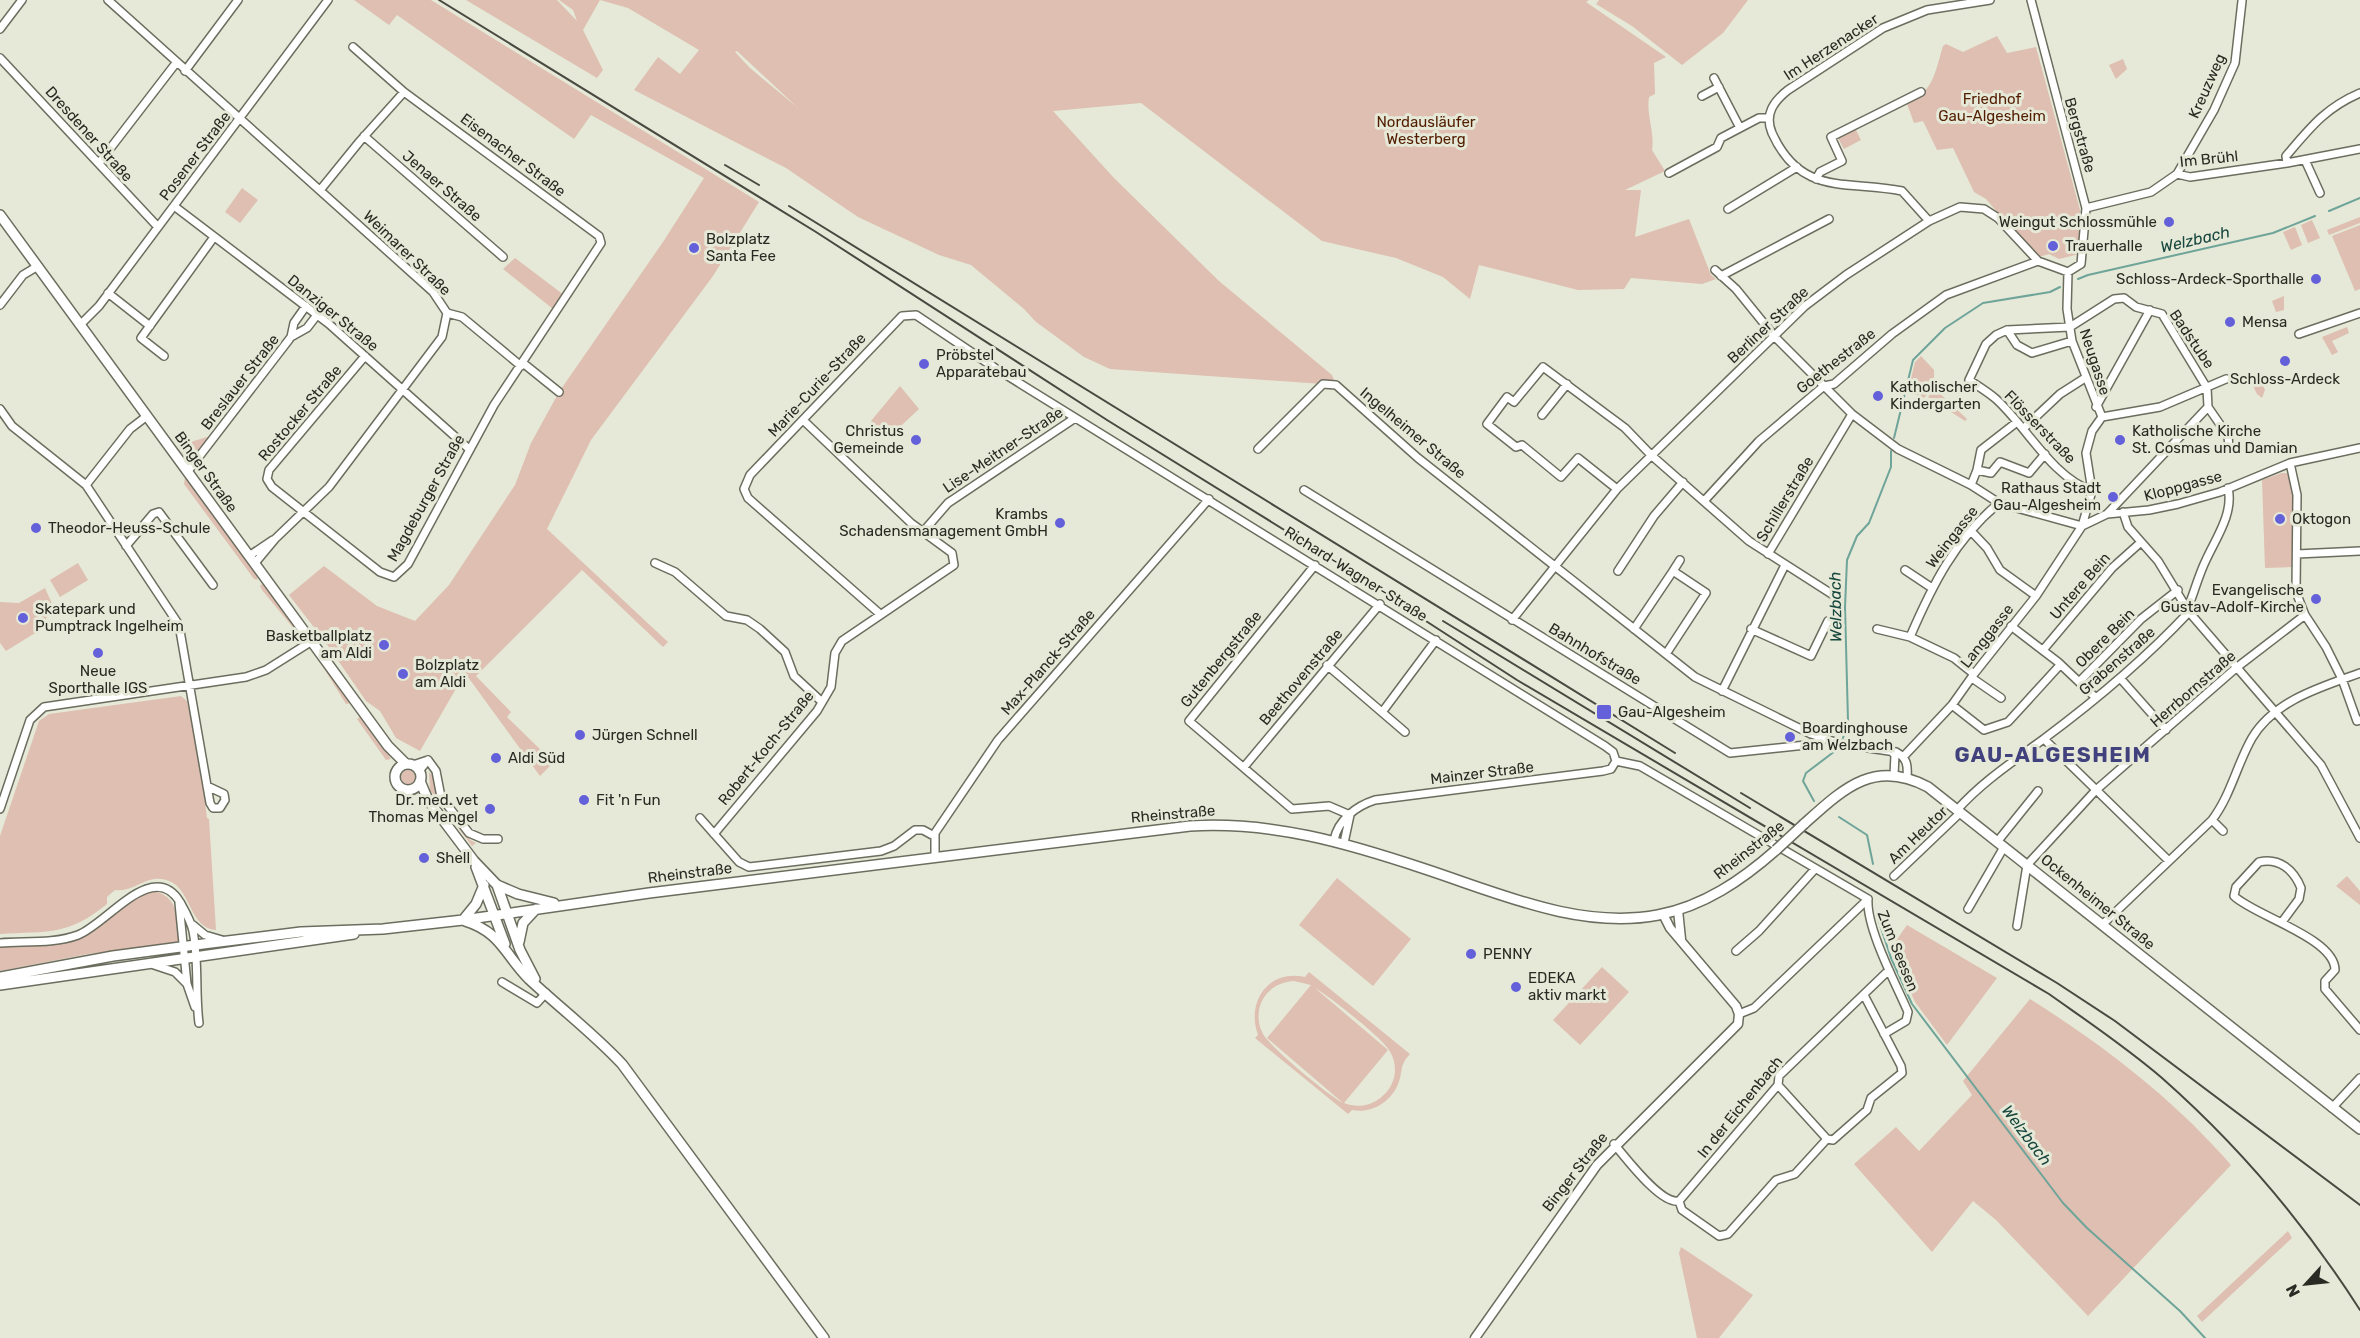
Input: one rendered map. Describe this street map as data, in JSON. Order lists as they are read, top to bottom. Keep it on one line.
{"streets":{"main road":["Binger Straße","Rheinstraße","Ockenheimer Straße"],"street":["Im Herzenacker","Kreuzweg","Dresdener Straße","Bergstraße","Eisenacher Straße","Posener Straße","Im Brühl","Jenaer Straße","Weimarer Straße","Danziger Straße","Berliner Straße","Badstube","Goethestraße","Neugasse","Breslauer Straße","Marie-Curie-Straße","Rostocker Straße","Flösserstraße","Ingelheimer Straße","Lise-Meitner-Straße","Kloppgasse","Magdeburger Straße","Schillerstraße","Weingasse","Richard-Wagner-Straße","Untere Bein","Langgasse","Obere Bein","Bahnhofstraße","Gutenbergstraße","Grabenstraße","Max-Planck-Straße","Beethovenstraße","Herrbornstraße","Robert-Koch-Straße","Mainzer Straße","Am Heutor","Zum Seesen","In der Eichenbach"]},"crossings":[["Kreuzweg","Im Brühl"],["Dresdener Straße","Posener Straße"],["Bergstraße","Im Brühl"],["Bergstraße","Berliner Straße"],["Bergstraße","Neugasse"],["Eisenacher Straße","Magdeburger Straße"],["Posener Straße","Weimarer Straße"],["Posener Straße","Danziger Straße"],["Posener Straße","Binger Straße"],["Weimarer Straße","Danziger Straße"],["Weimarer Straße","Rostocker Straße"],["Weimarer Straße","Binger Straße"],["Weimarer Straße","Magdeburger Straße"],["Danziger Straße","Breslauer Straße"],["Danziger Straße","Rostocker Straße"],["Danziger Straße","Magdeburger Straße"],["Berliner Straße","Goethestraße"],["Berliner Straße","Neugasse"],["Berliner Straße","Ingelheimer Straße"],["Badstube","Neugasse"],["Neugasse","Flösserstraße"],["Breslauer Straße","Binger Straße"],["Marie-Curie-Straße","Lise-Meitner-Straße"],["Marie-Curie-Straße","Richard-Wagner-Straße"],["Marie-Curie-Straße","Robert-Koch-Straße"],["Rostocker Straße","Magdeburger Straße"],["Ingelheimer Straße","Bahnhofstraße"],["Lise-Meitner-Straße","Richard-Wagner-Straße"],["Lise-Meitner-Straße","Robert-Koch-Straße"],["Binger Straße","Zum Seesen"],["Kloppgasse","Weingasse"],["Kloppgasse","Langgasse"],["Kloppgasse","Grabenstraße"],["Weingasse","Langgasse"],["Richard-Wagner-Straße","Gutenbergstraße"],["Richard-Wagner-Straße","Max-Planck-Straße"],["Richard-Wagner-Straße","Beethovenstraße"],["Richard-Wagner-Straße","Mainzer Straße"],["Gutenbergstraße","Beethovenstraße"],["Gutenbergstraße","Mainzer Straße"],["Grabenstraße","Am Heutor"],["Grabenstraße","Ockenheimer Straße"],["Max-Planck-Straße","Rheinstraße"],["Herrbornstraße","Ockenheimer Straße"],["Robert-Koch-Straße","Rheinstraße"],["Mainzer Straße","Rheinstraße"],["Rheinstraße","Ockenheimer Straße"],["Am Heutor","Ockenheimer Straße"],["Zum Seesen","In der Eichenbach"]],"districts":["GAU-ALGESHEIM"],"water":["Welzbach"],"parks":["Friedhof Gau-Algesheim","Nordausläufer Westerberg"],"places":{"other":["Weingut Schlossmühle","Trauerhalle","Bolzplatz Santa Fee","Schloss-Ardeck-Sporthalle","Mensa","Schloss-Ardeck","Pröbstel Apparatebau","Katholischer Kindergarten","Christus Gemeinde","Katholische Kirche St. Cosmas und Damian","Rathaus Stadt Gau-Algesheim","Oktogon","Krambs Schadensmanagement GmbH","Theodor-Heuss-Schule","Evangelische Gustav-Adolf-Kirche","Skatepark und Pumptrack Ingelheim","Basketballplatz am Aldi","Neue Sporthalle IGS","Bolzplatz am Aldi","Jürgen Schnell","Boardinghouse am Welzbach","Aldi Süd","Fit 'n Fun","Dr. med. vet Thomas Mengel","Shell","PENNY","EDEKA aktiv markt"],"transit":["Gau-Algesheim"]},"north":"bottom left"}
